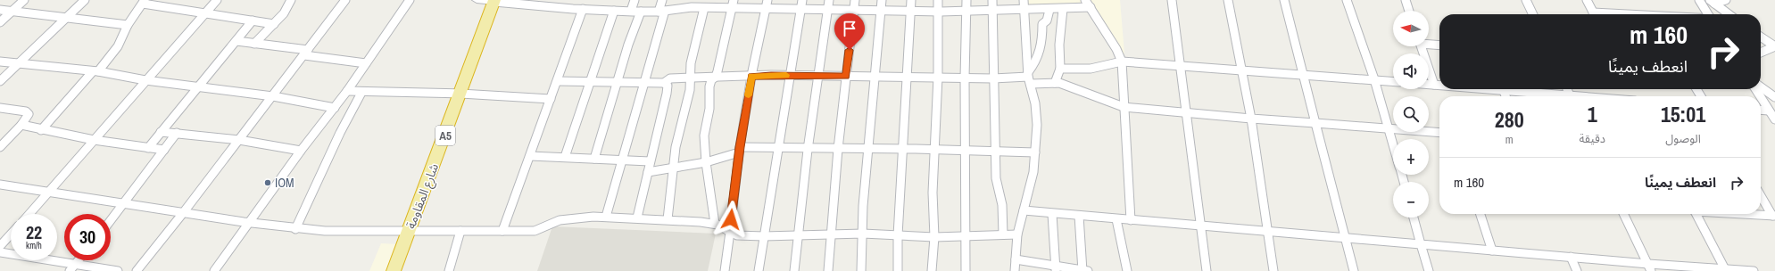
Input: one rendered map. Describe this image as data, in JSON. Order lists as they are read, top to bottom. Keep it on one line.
{"streets":{"highway":["A5","شارع المقاومة"]},"places":["IOM"],"north":"left","page":{"map_buttons":["+","−"],"turn":["160 m","انعطف يمينًا"],"eta":["15:01","الوصول","1","دقيقة","280","m"],"list":[{"name":"انعطف يمينًا","value":"160 m"}],"speed":"22 km/h","limit":"30"}}
